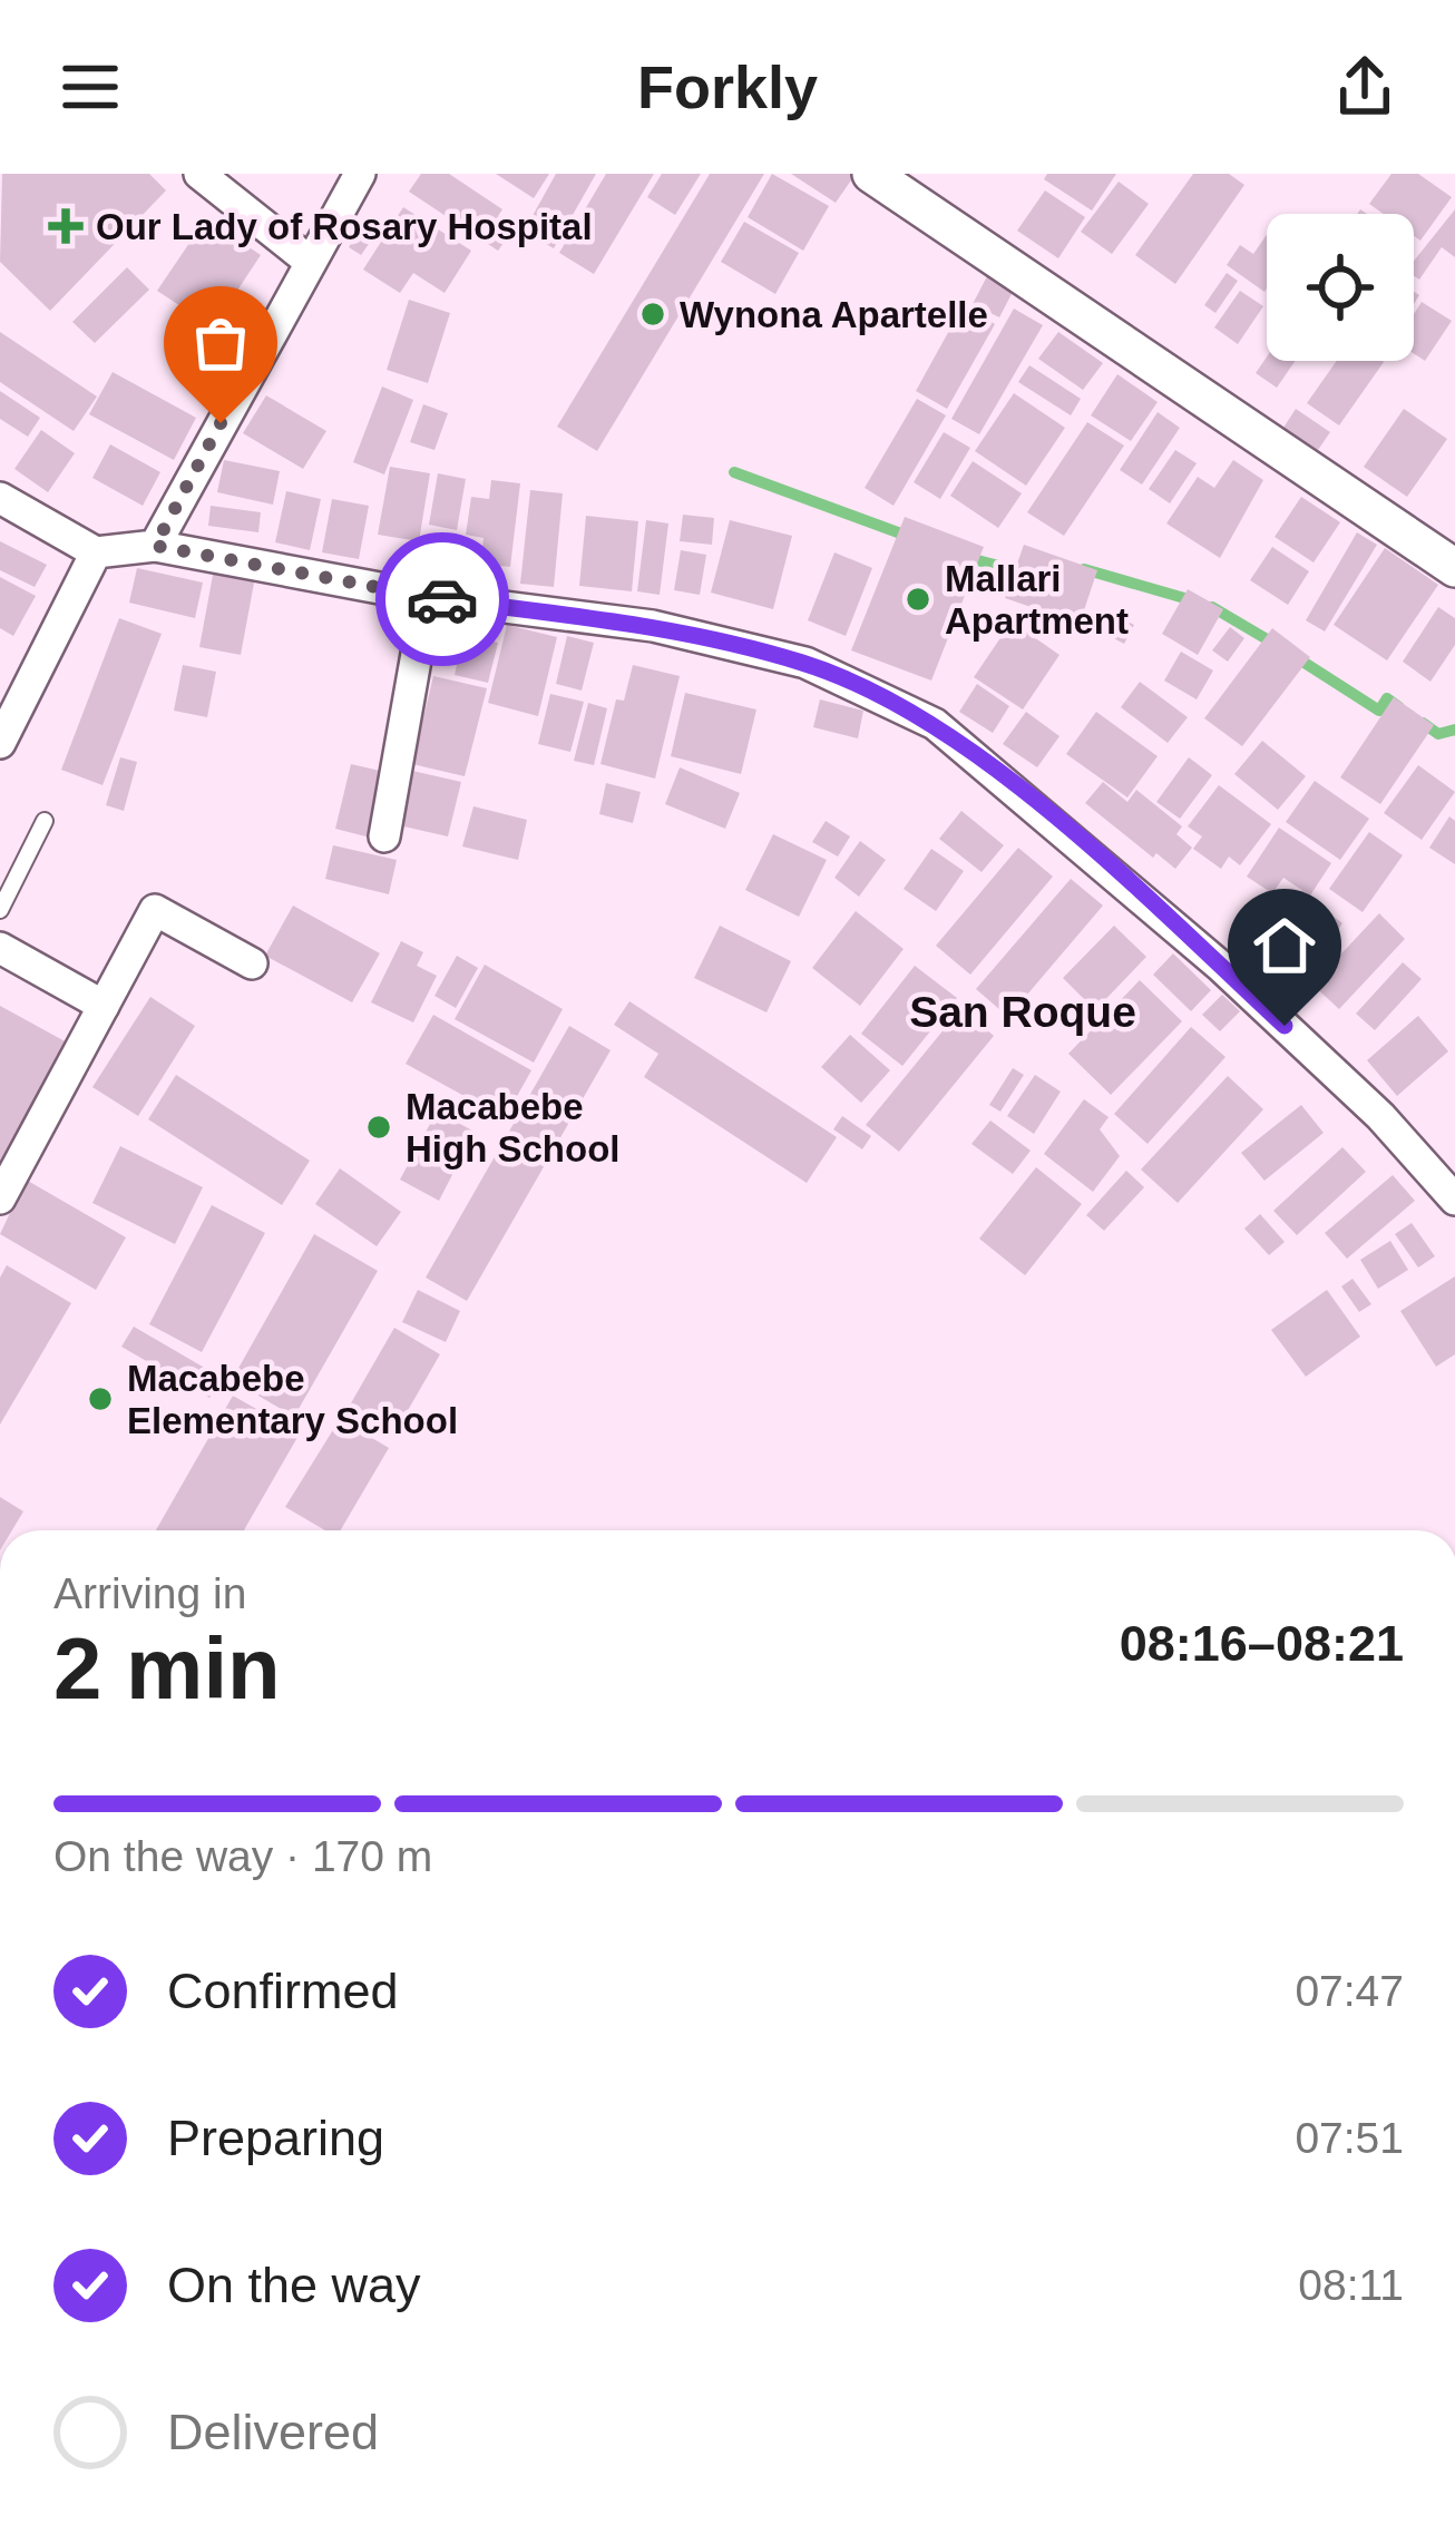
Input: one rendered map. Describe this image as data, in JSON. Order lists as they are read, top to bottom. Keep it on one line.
{"districts":["San Roque"],"places":{"health":["Our Lady of Rosary Hospital"],"other":["Wynona Apartelle","Mallari Apartment","Macabebe High School","Macabebe Elementary School"]},"page":{"header":"Forkly","heading":["2 min","Arriving in","08:16–08:21"],"bar":"On the way · 170 m","list":[["Confirmed","07:47"],["Preparing","07:51"],["On the way","08:11"],"Delivered"]}}
